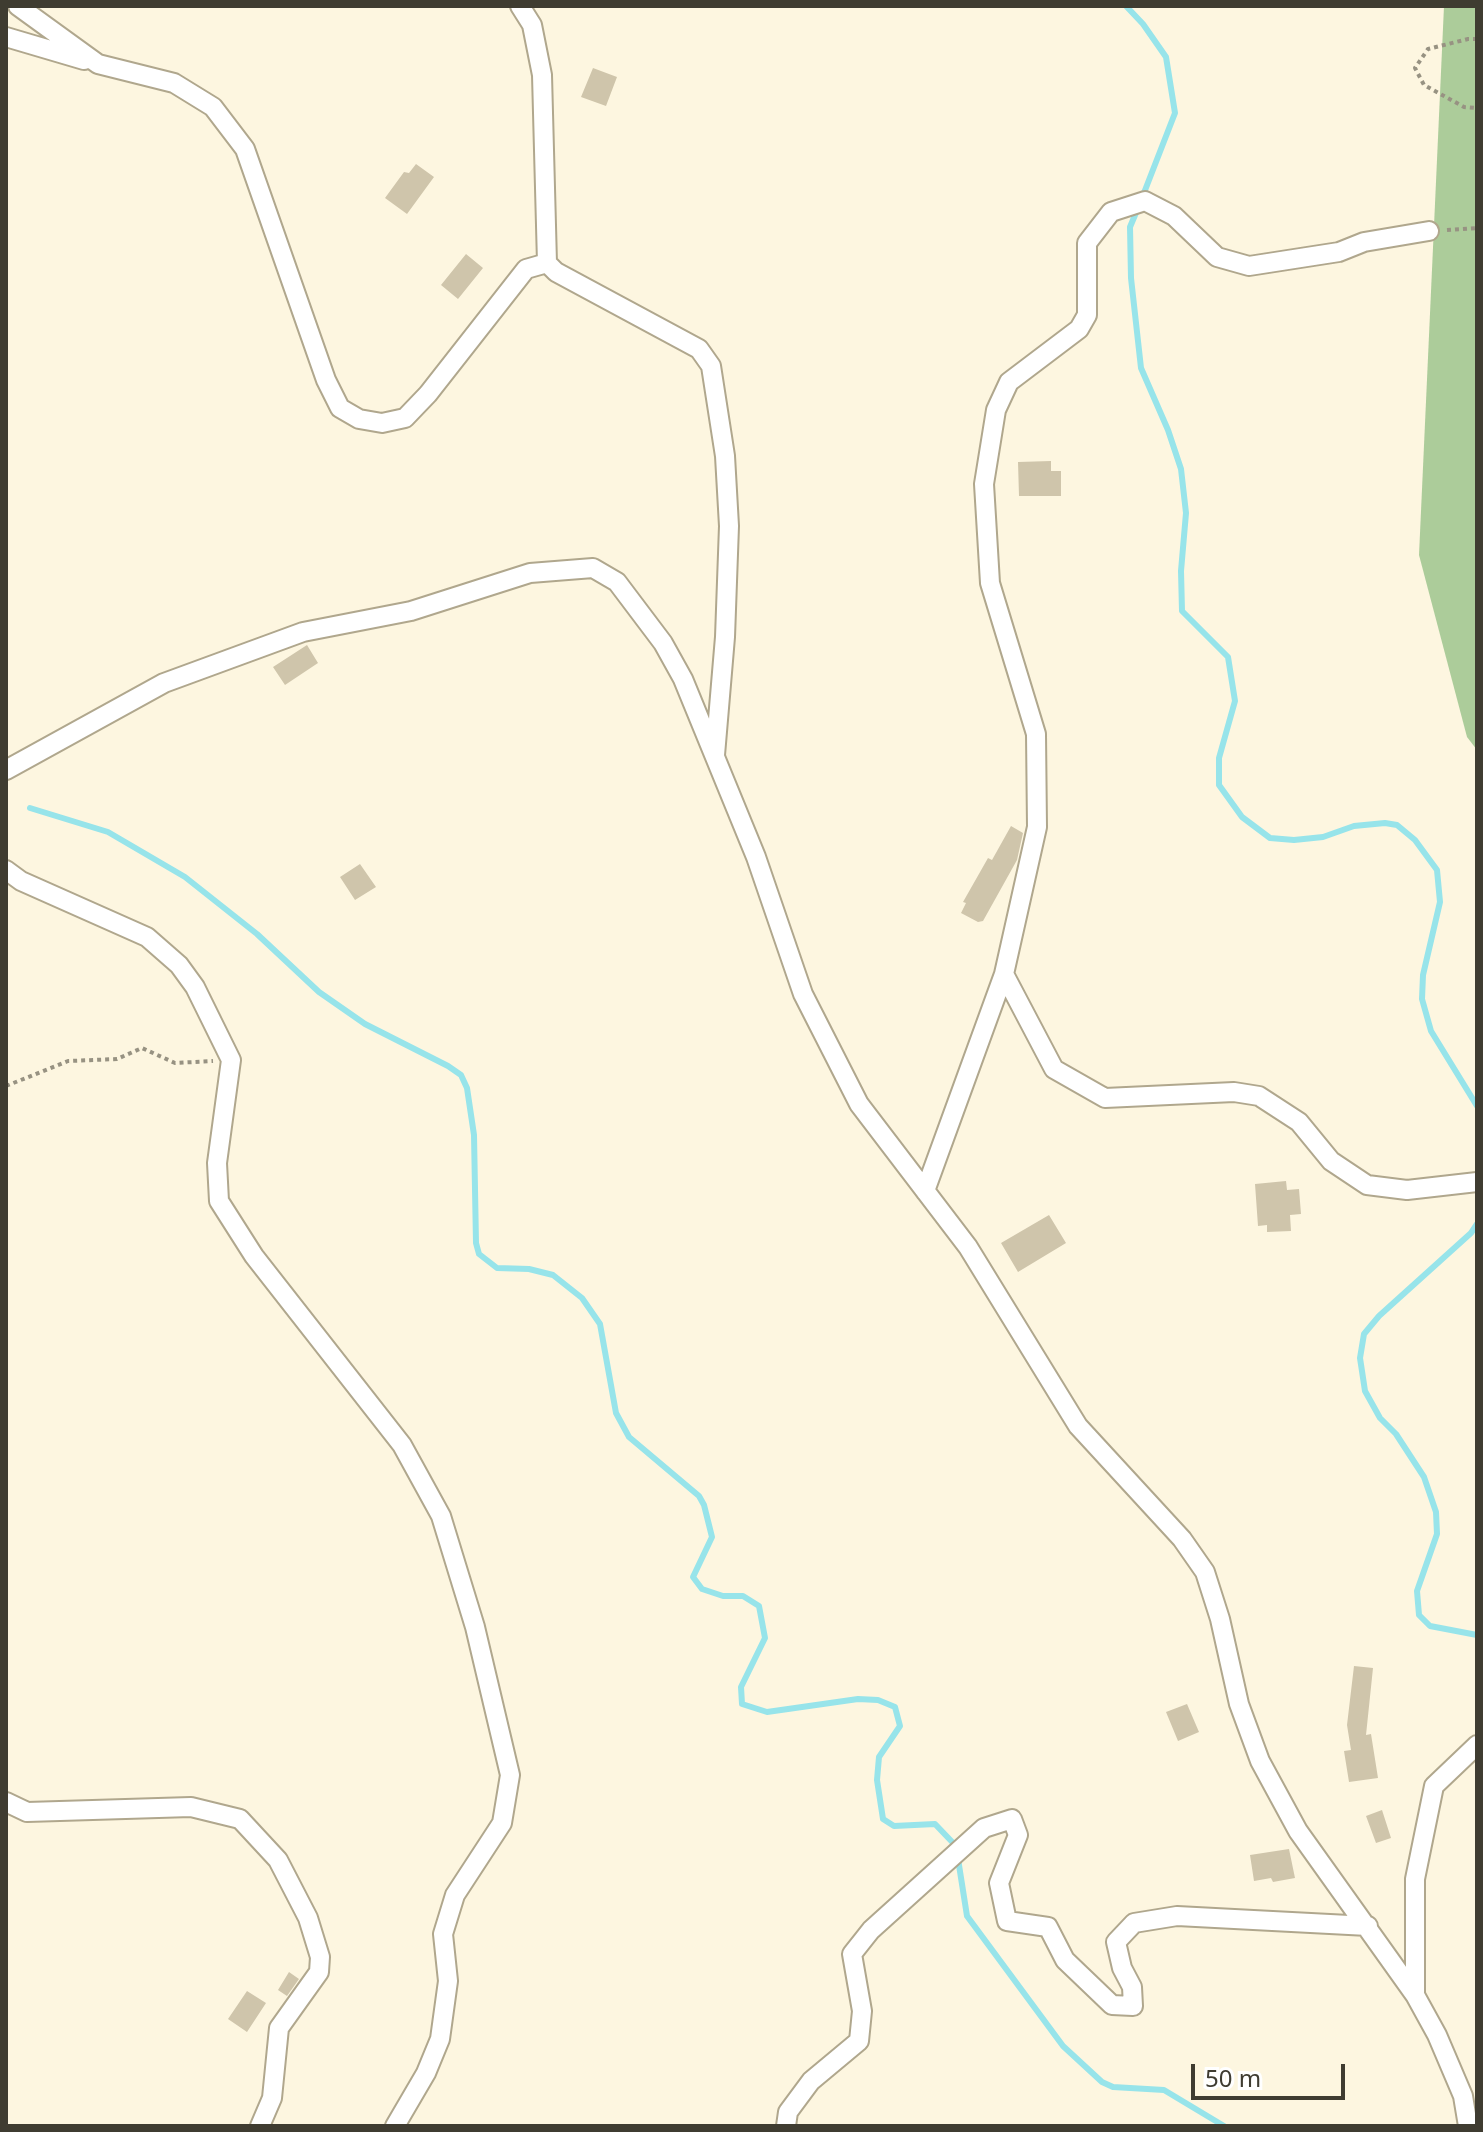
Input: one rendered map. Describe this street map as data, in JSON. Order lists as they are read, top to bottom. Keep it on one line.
{"scale_bar":"50 m"}
